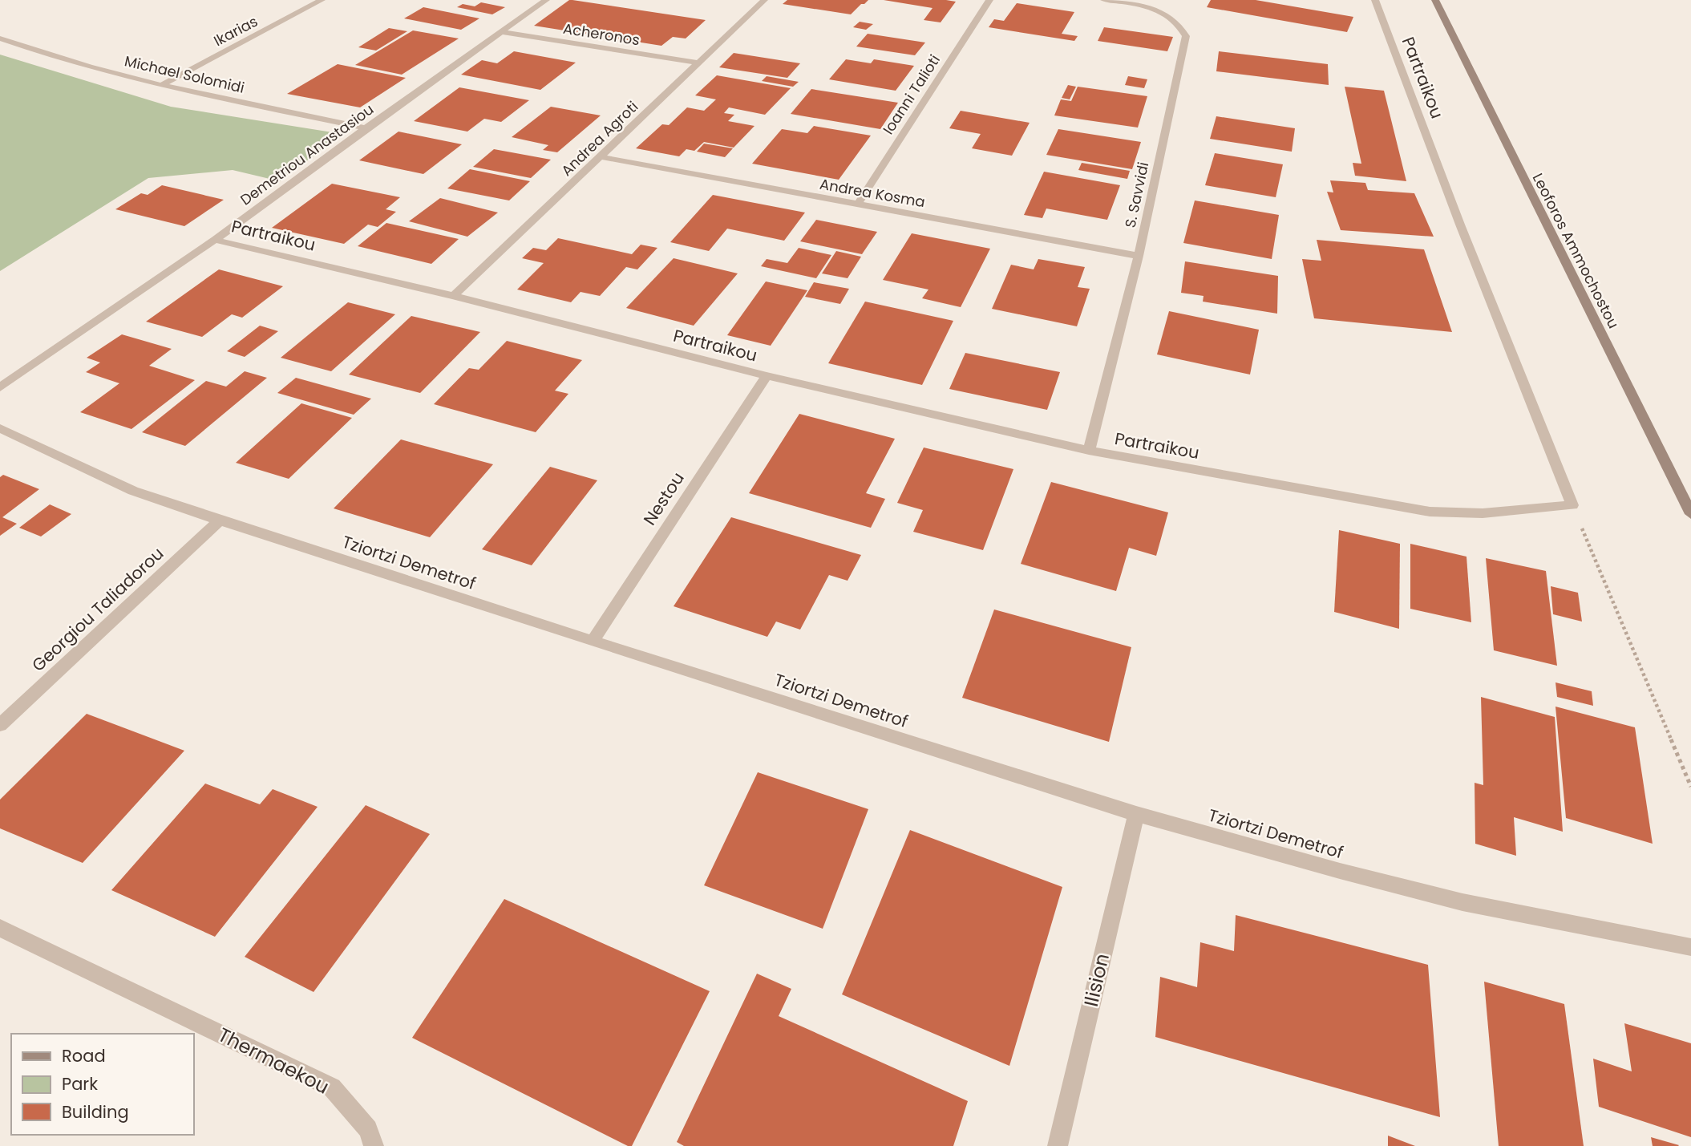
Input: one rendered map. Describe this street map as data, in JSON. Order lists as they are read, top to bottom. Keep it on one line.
{"streets":{"main road":["Leoforos Ammochostou"],"street":["Ikarias","Acheronos","Michael Solomidi","Partraikou","Ioanni Talioti","Andrea Agroti","Demetriou Anastasiou","Andrea Kosma","S. Savvidi","Nestou","Tziortzi Demetrof","Georgiou Taliadorou","Ilision","Thermaekou"]},"crossings":[["Ikarias","Michael Solomidi"],["Acheronos","Andrea Agroti"],["Acheronos","Demetriou Anastasiou"],["Michael Solomidi","Demetriou Anastasiou"],["Partraikou","Andrea Agroti"],["Partraikou","Demetriou Anastasiou"],["Partraikou","S. Savvidi"],["Partraikou","Nestou"],["Ioanni Talioti","Andrea Kosma"],["Andrea Agroti","Andrea Kosma"],["Andrea Kosma","S. Savvidi"],["Nestou","Tziortzi Demetrof"],["Tziortzi Demetrof","Georgiou Taliadorou"],["Tziortzi Demetrof","Ilision"]],"legend":["Road","Park","Building"]}
